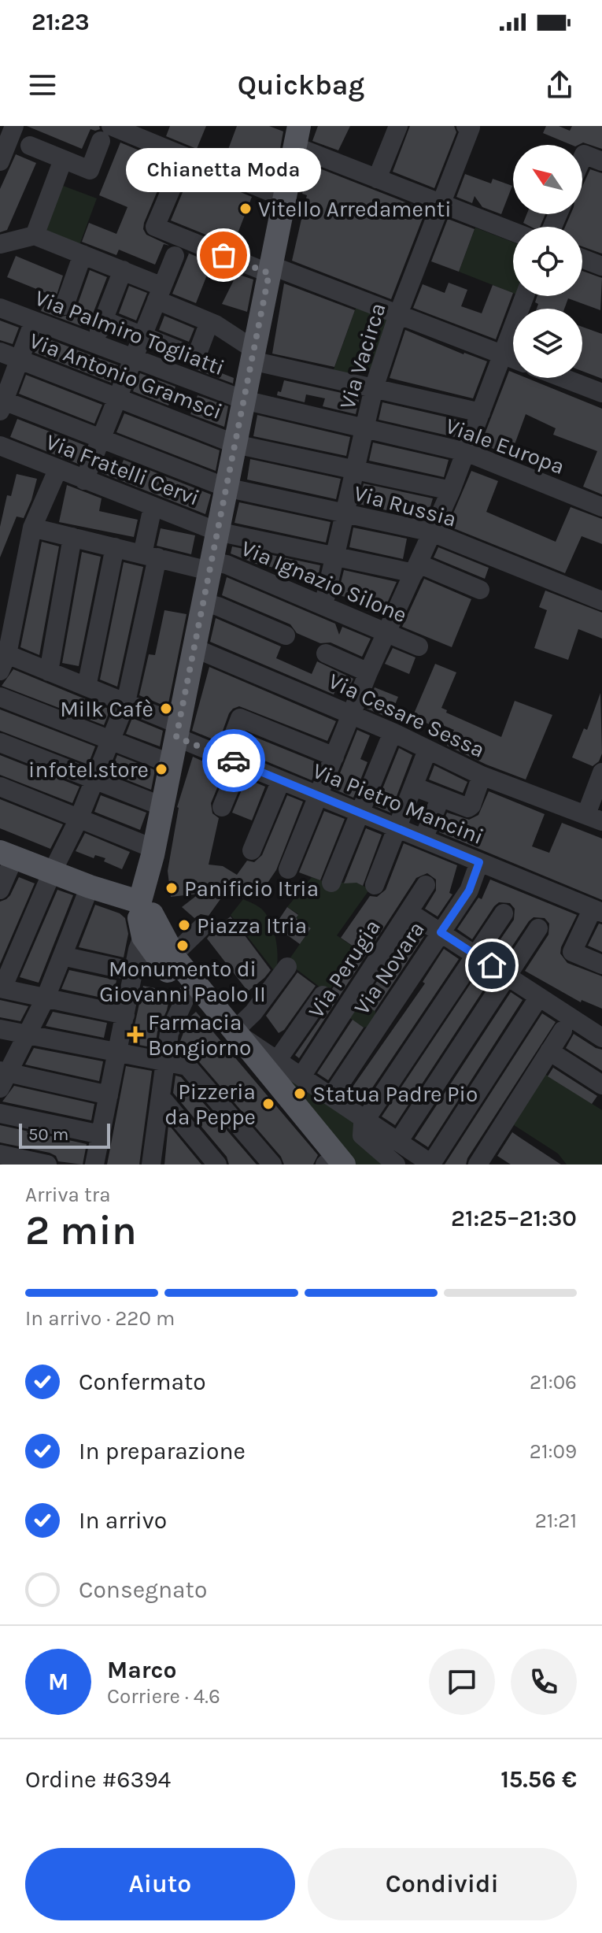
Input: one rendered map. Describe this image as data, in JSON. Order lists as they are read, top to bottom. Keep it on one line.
{"streets":{"street":["Via Palmiro Togliatti","Via Vacirca","Via Antonio Gramsci","Viale Europa","Via Fratelli Cervi","Via Russia","Via Ignazio Silone","Via Cesare Sessa","Via Pietro Mancini","Via Novara","Via Perugia"]},"crossings":[["Via Palmiro Togliatti","Viale Europa"],["Via Vacirca","Via Antonio Gramsci"],["Via Vacirca","Viale Europa"],["Via Vacirca","Via Fratelli Cervi"],["Via Vacirca","Via Russia"],["Via Vacirca","Via Ignazio Silone"],["Via Pietro Mancini","Via Novara"]],"places":{"other":["Vitello Arredamenti","Chianetta Moda","Milk Cafè","infotel.store","Panificio Itria","Piazza Itria","Monumento di Giovanni Paolo II","Statua Padre Pio","Pizzeria da Peppe"],"health":["Farmacia Bongiorno"]},"scale_bar":"50 m","north":"top left","page":{"status":"21:23","header":"Quickbag","bubble":"Chianetta Moda","scale":"50 m","heading":["2 min","Arriva tra","21:25–21:30"],"panel":["Marco","Corriere · 4.6","Ordine #6394","15.56 €"],"bar":"In arrivo · 220 m","list":[["Confermato","21:06"],["In preparazione","21:09"],["In arrivo","21:21"],"Consegnato"],"round":"M","buttons":["Aiuto","Condividi"]}}
